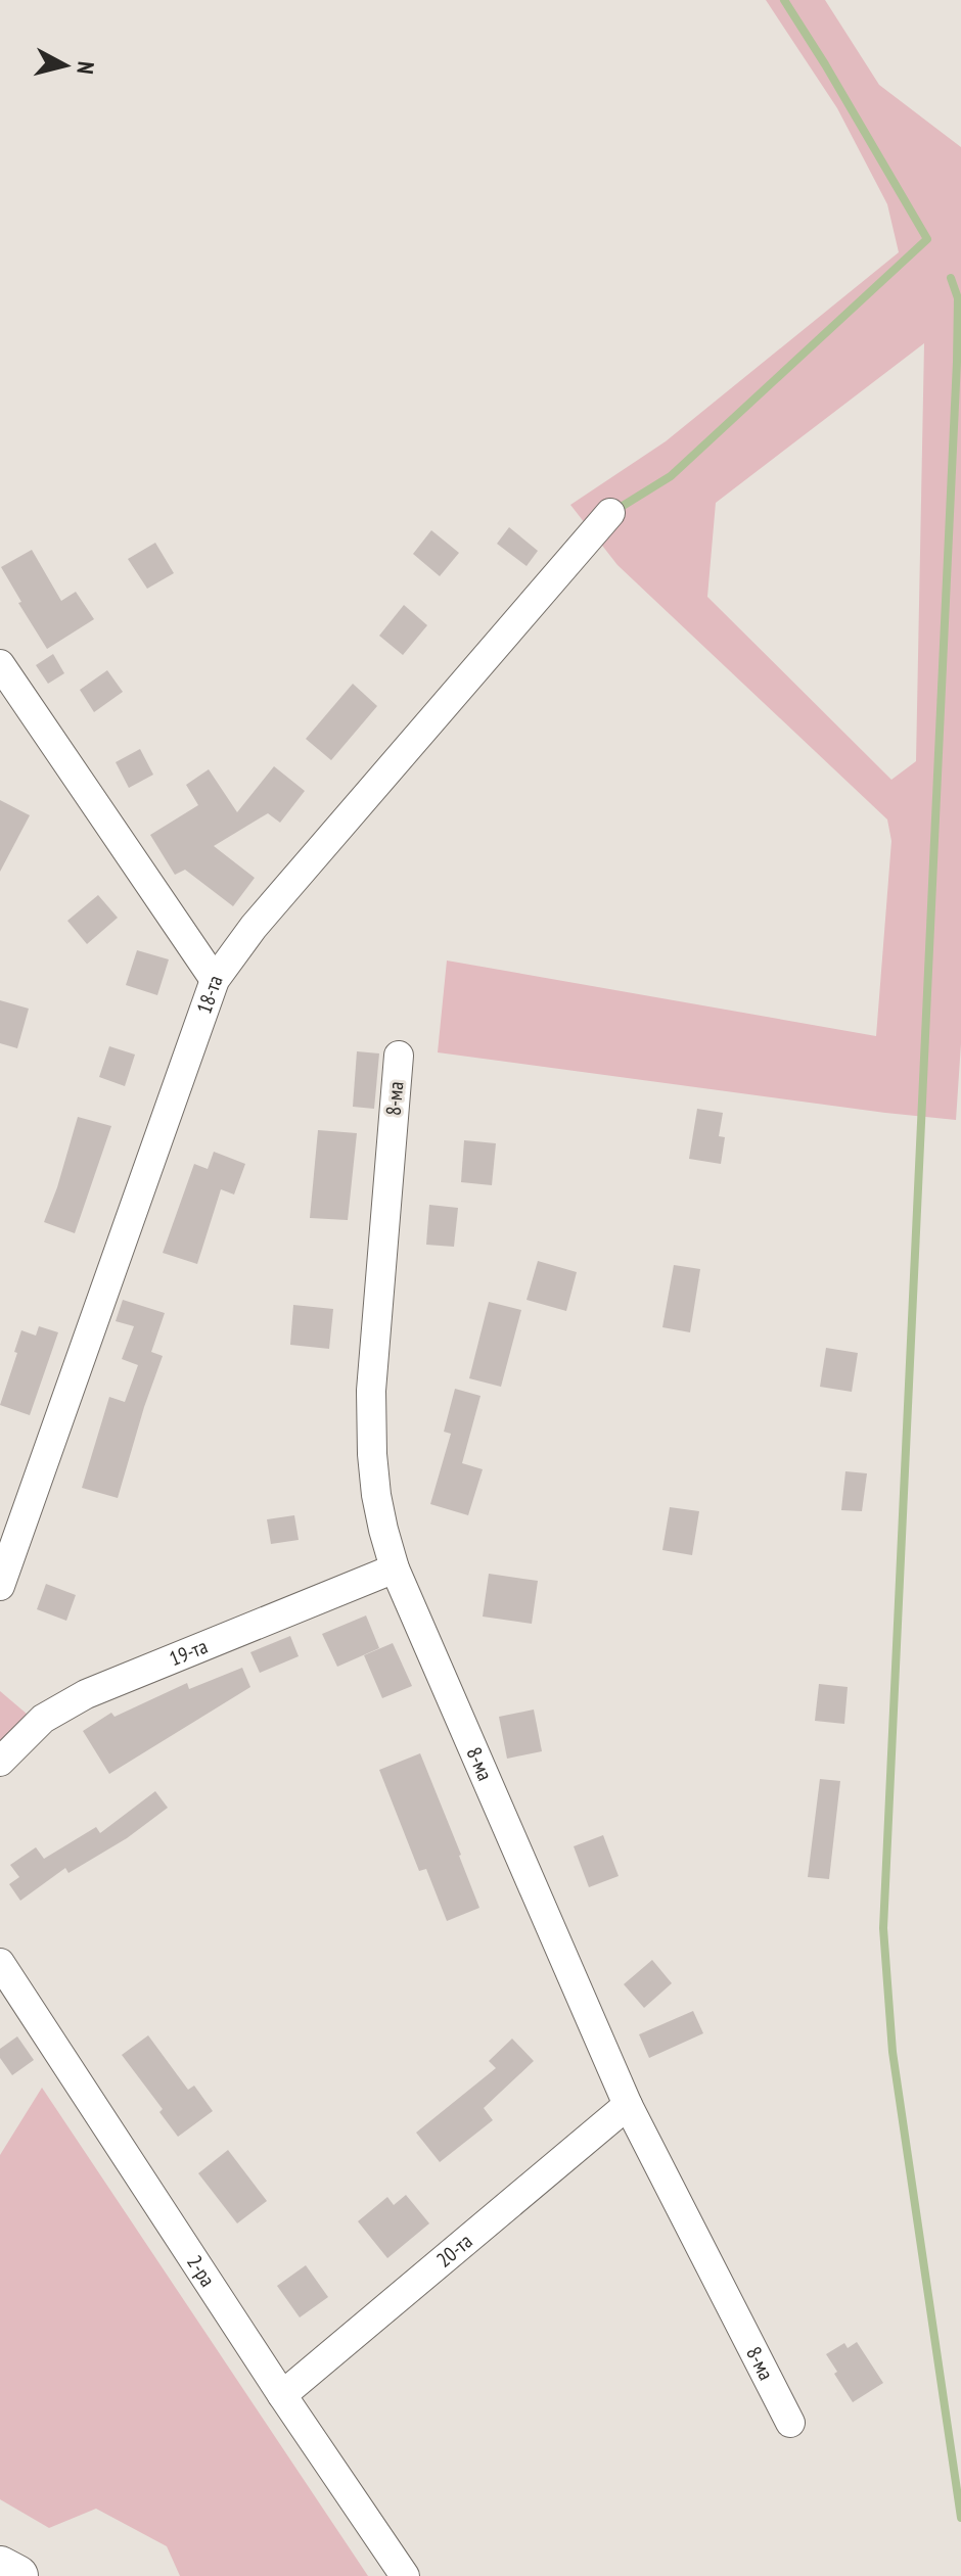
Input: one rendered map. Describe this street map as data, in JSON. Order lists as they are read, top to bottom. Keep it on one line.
{"streets":{"street":["18-та","8-ма","19-та","20-та","2-ра"]},"crossings":[["8-ма","19-та"],["8-ма","20-та"],["20-та","2-ра"]],"north":"right"}
